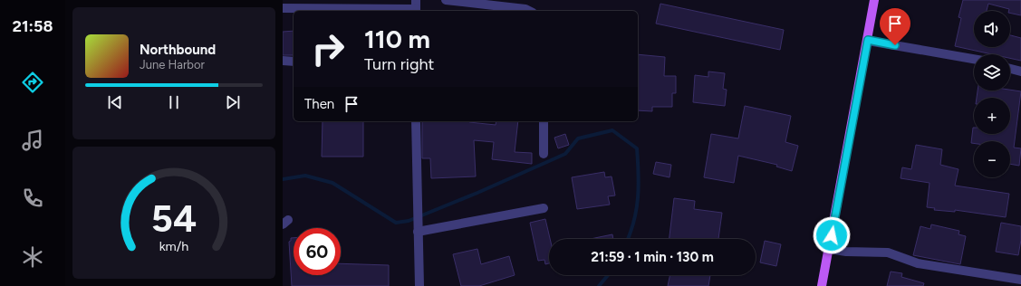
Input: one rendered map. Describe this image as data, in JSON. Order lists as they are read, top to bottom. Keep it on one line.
{"page":{"tabs":"21:58","map_buttons":["+","−"],"turn":["110 m","Turn right"],"song":["Northbound","June Harbor"],"then":"Then","limit":"60","trip":"21:59 · 1 min · 130 m","gauge":["54","km/h"]}}
